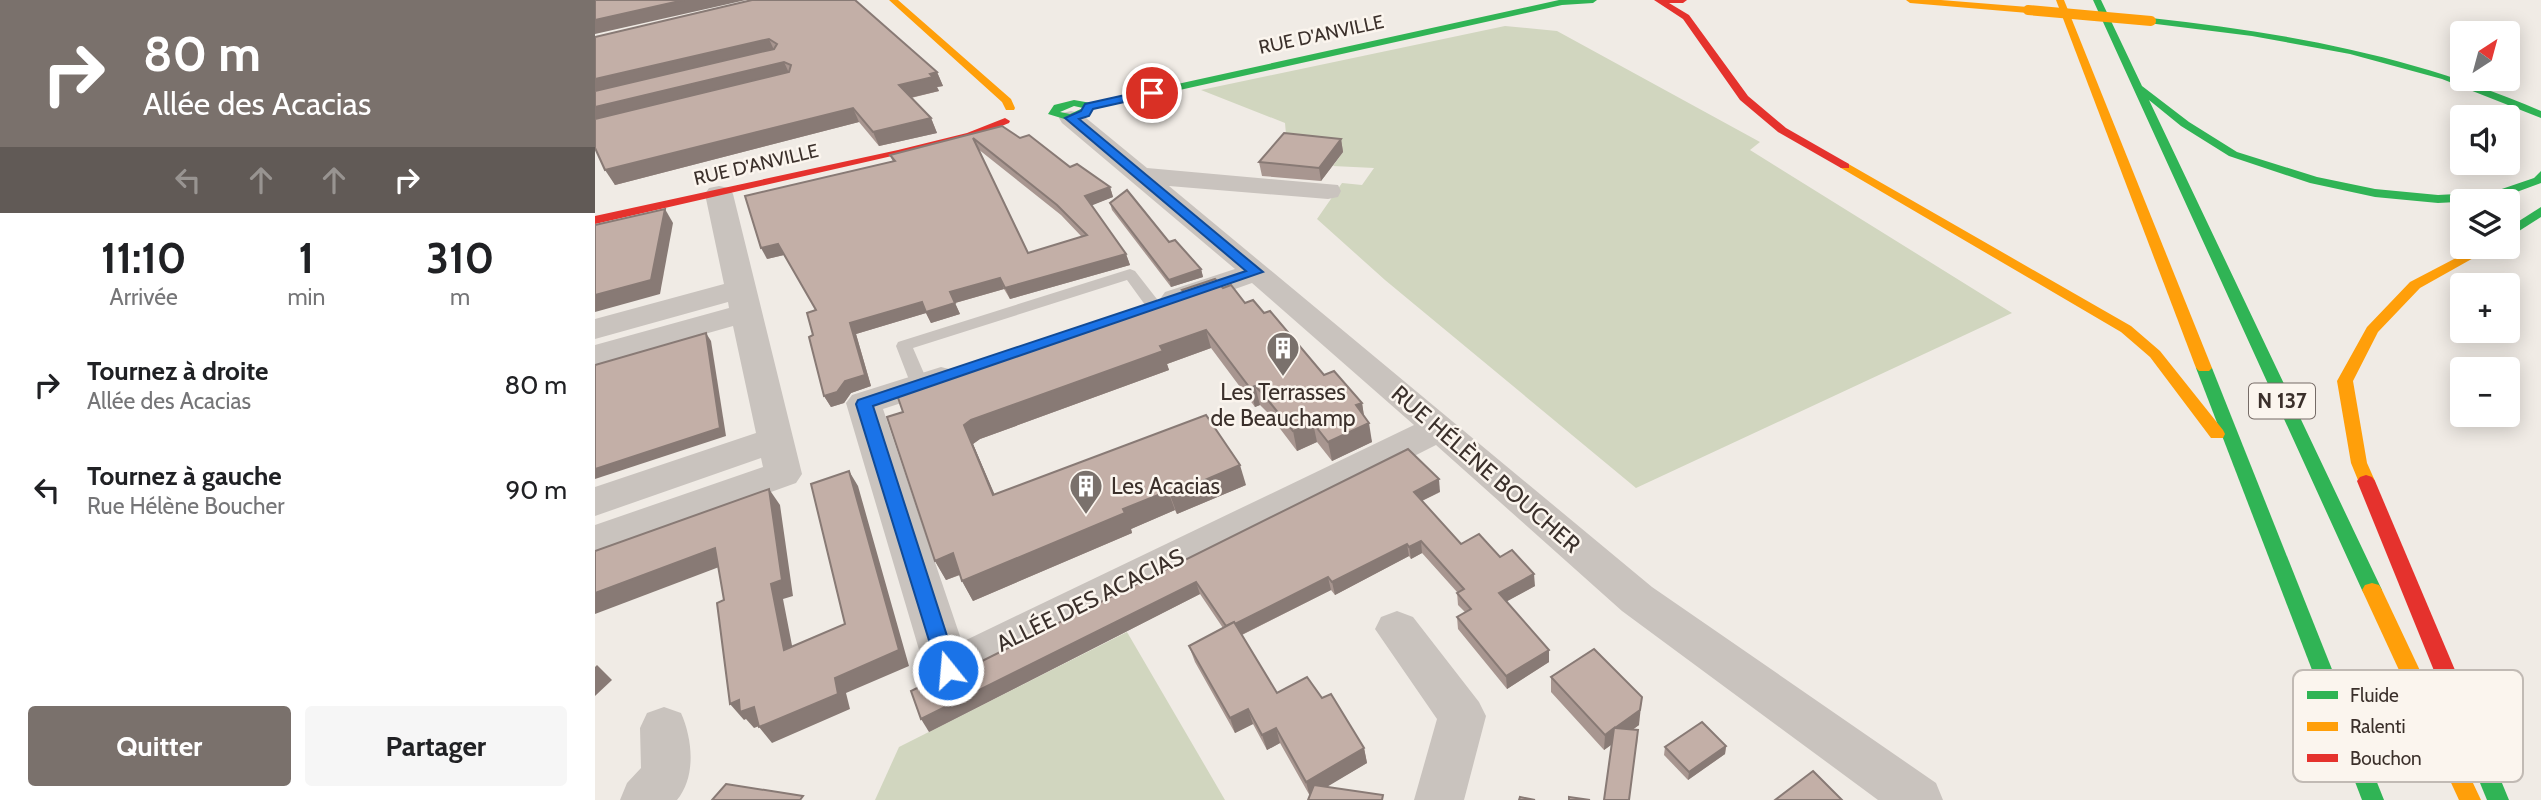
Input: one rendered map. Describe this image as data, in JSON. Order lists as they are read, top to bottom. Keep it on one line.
{"streets":{"main road":["RUE D'ANVILLE","N 137"],"street":["RUE HÉLÈNE BOUCHER","ALLÉE DES ACACIAS"]},"crossings":[["RUE D'ANVILLE","RUE HÉLÈNE BOUCHER"],["RUE HÉLÈNE BOUCHER","ALLÉE DES ACACIAS"]],"places":{"building":["Les Terrasses de Beauchamp","Les Acacias"]},"legend":["Fluide","Ralenti","Bouchon"],"north":"top right","page":{"turn":["80 m","Allée des Acacias"],"map_buttons":["+","−"],"eta":["11:10","Arrivée","1","min","310","m"],"list":[{"name":"Tournez à droite","note":"Allée des Acacias","value":"80 m"},{"name":"Tournez à gauche","note":"Rue Hélène Boucher","value":"90 m"}],"buttons":["Quitter","Partager"]}}
